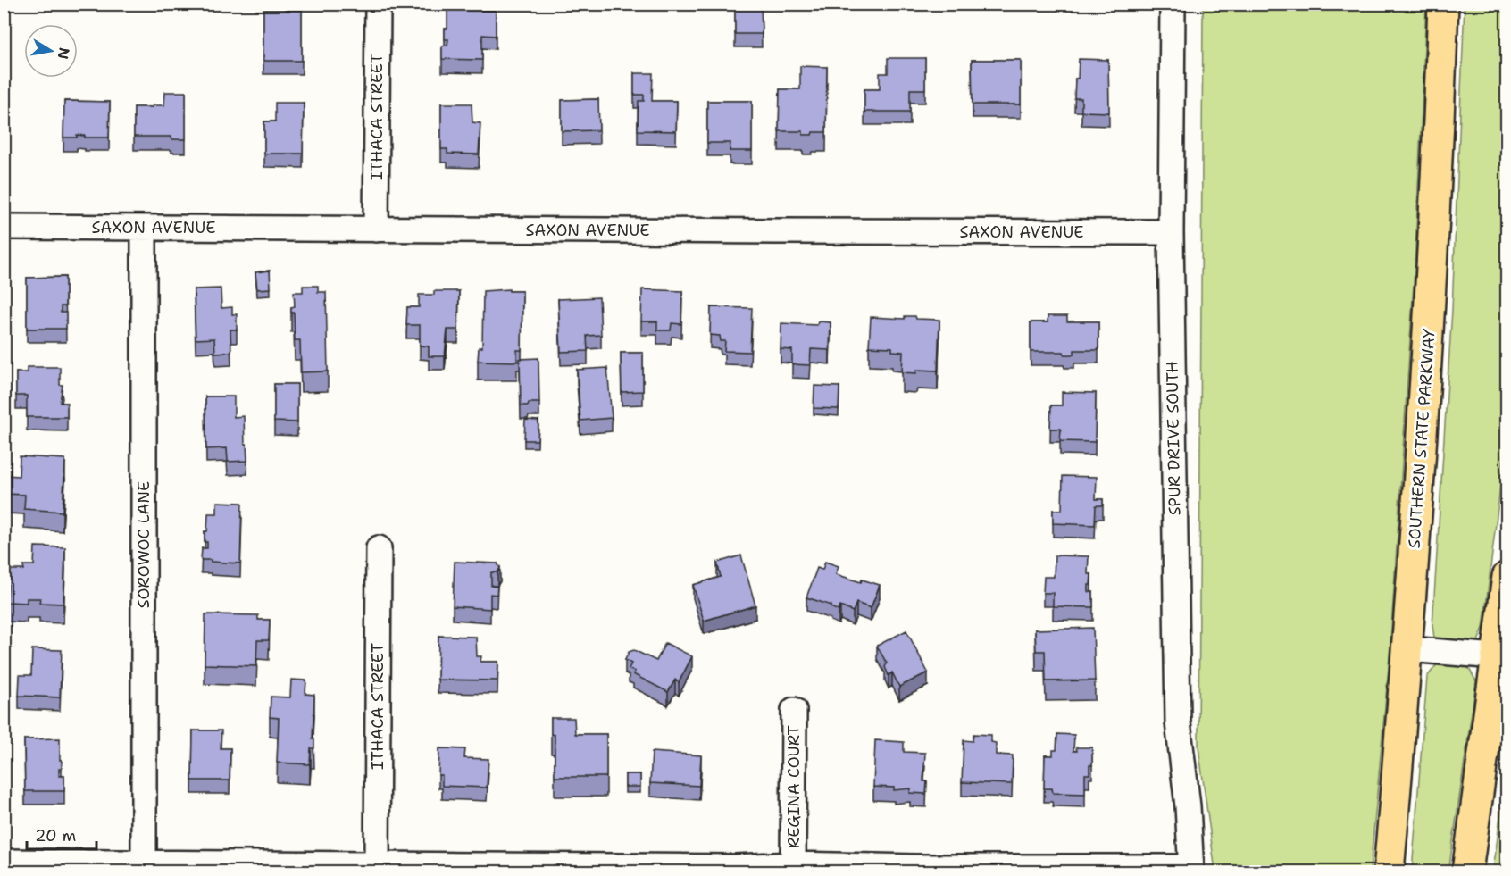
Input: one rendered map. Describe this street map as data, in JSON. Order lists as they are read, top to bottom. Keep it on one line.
{"streets":{"highway":["SOUTHERN STATE PARKWAY"],"street":["ITHACA STREET","SAXON AVENUE","SPUR DRIVE SOUTH","SOROWOC LANE","REGINA COURT"]},"crossings":[["ITHACA STREET","SAXON AVENUE"],["SAXON AVENUE","SPUR DRIVE SOUTH"],["SAXON AVENUE","SOROWOC LANE"]],"scale_bar":"20 m","north":"right"}
